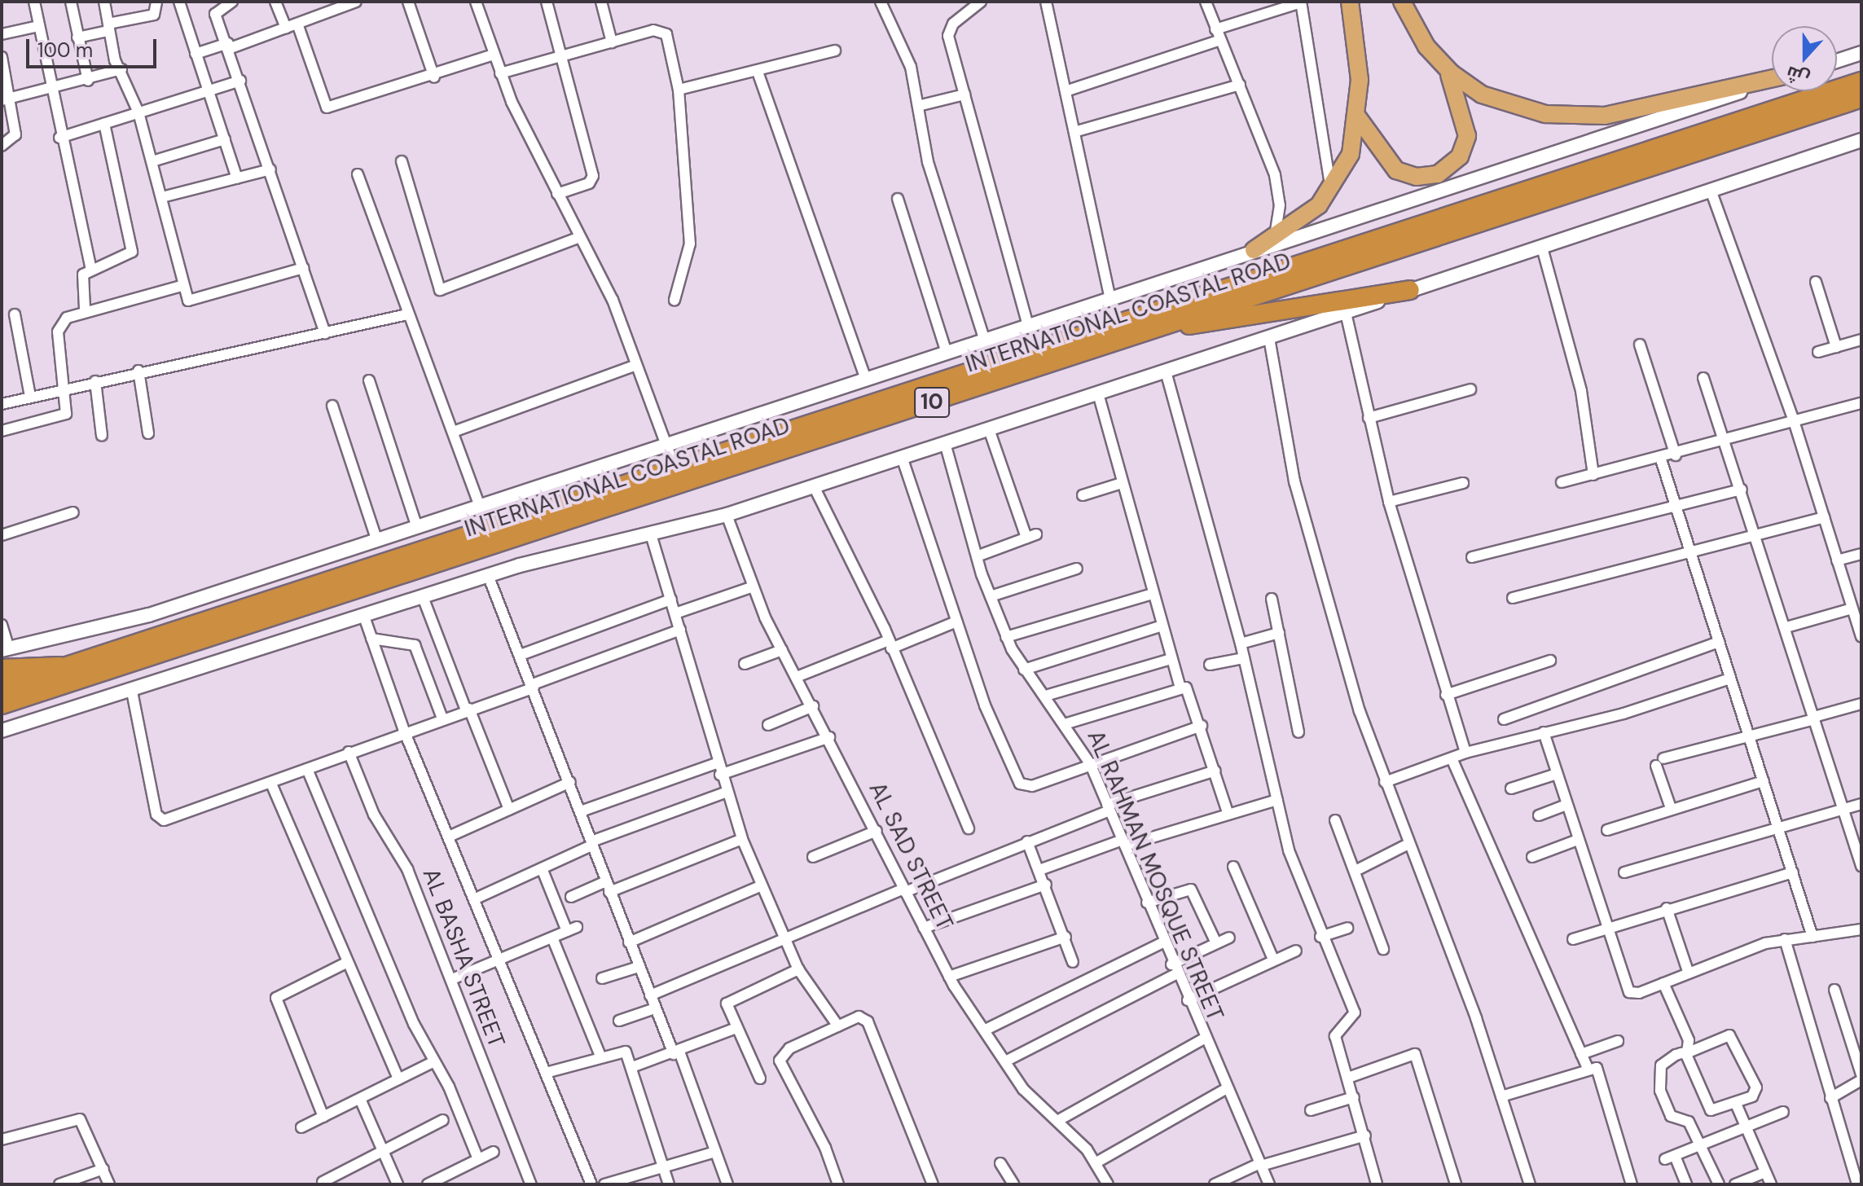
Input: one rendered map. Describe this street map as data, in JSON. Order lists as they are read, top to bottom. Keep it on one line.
{"streets":{"highway":["INTERNATIONAL COASTAL ROAD","10"],"street":["AL SAD STREET","AL RAHMAN MOSQUE STREET","AL BASHA STREET"]},"scale_bar":"100 m","north":"bottom"}
